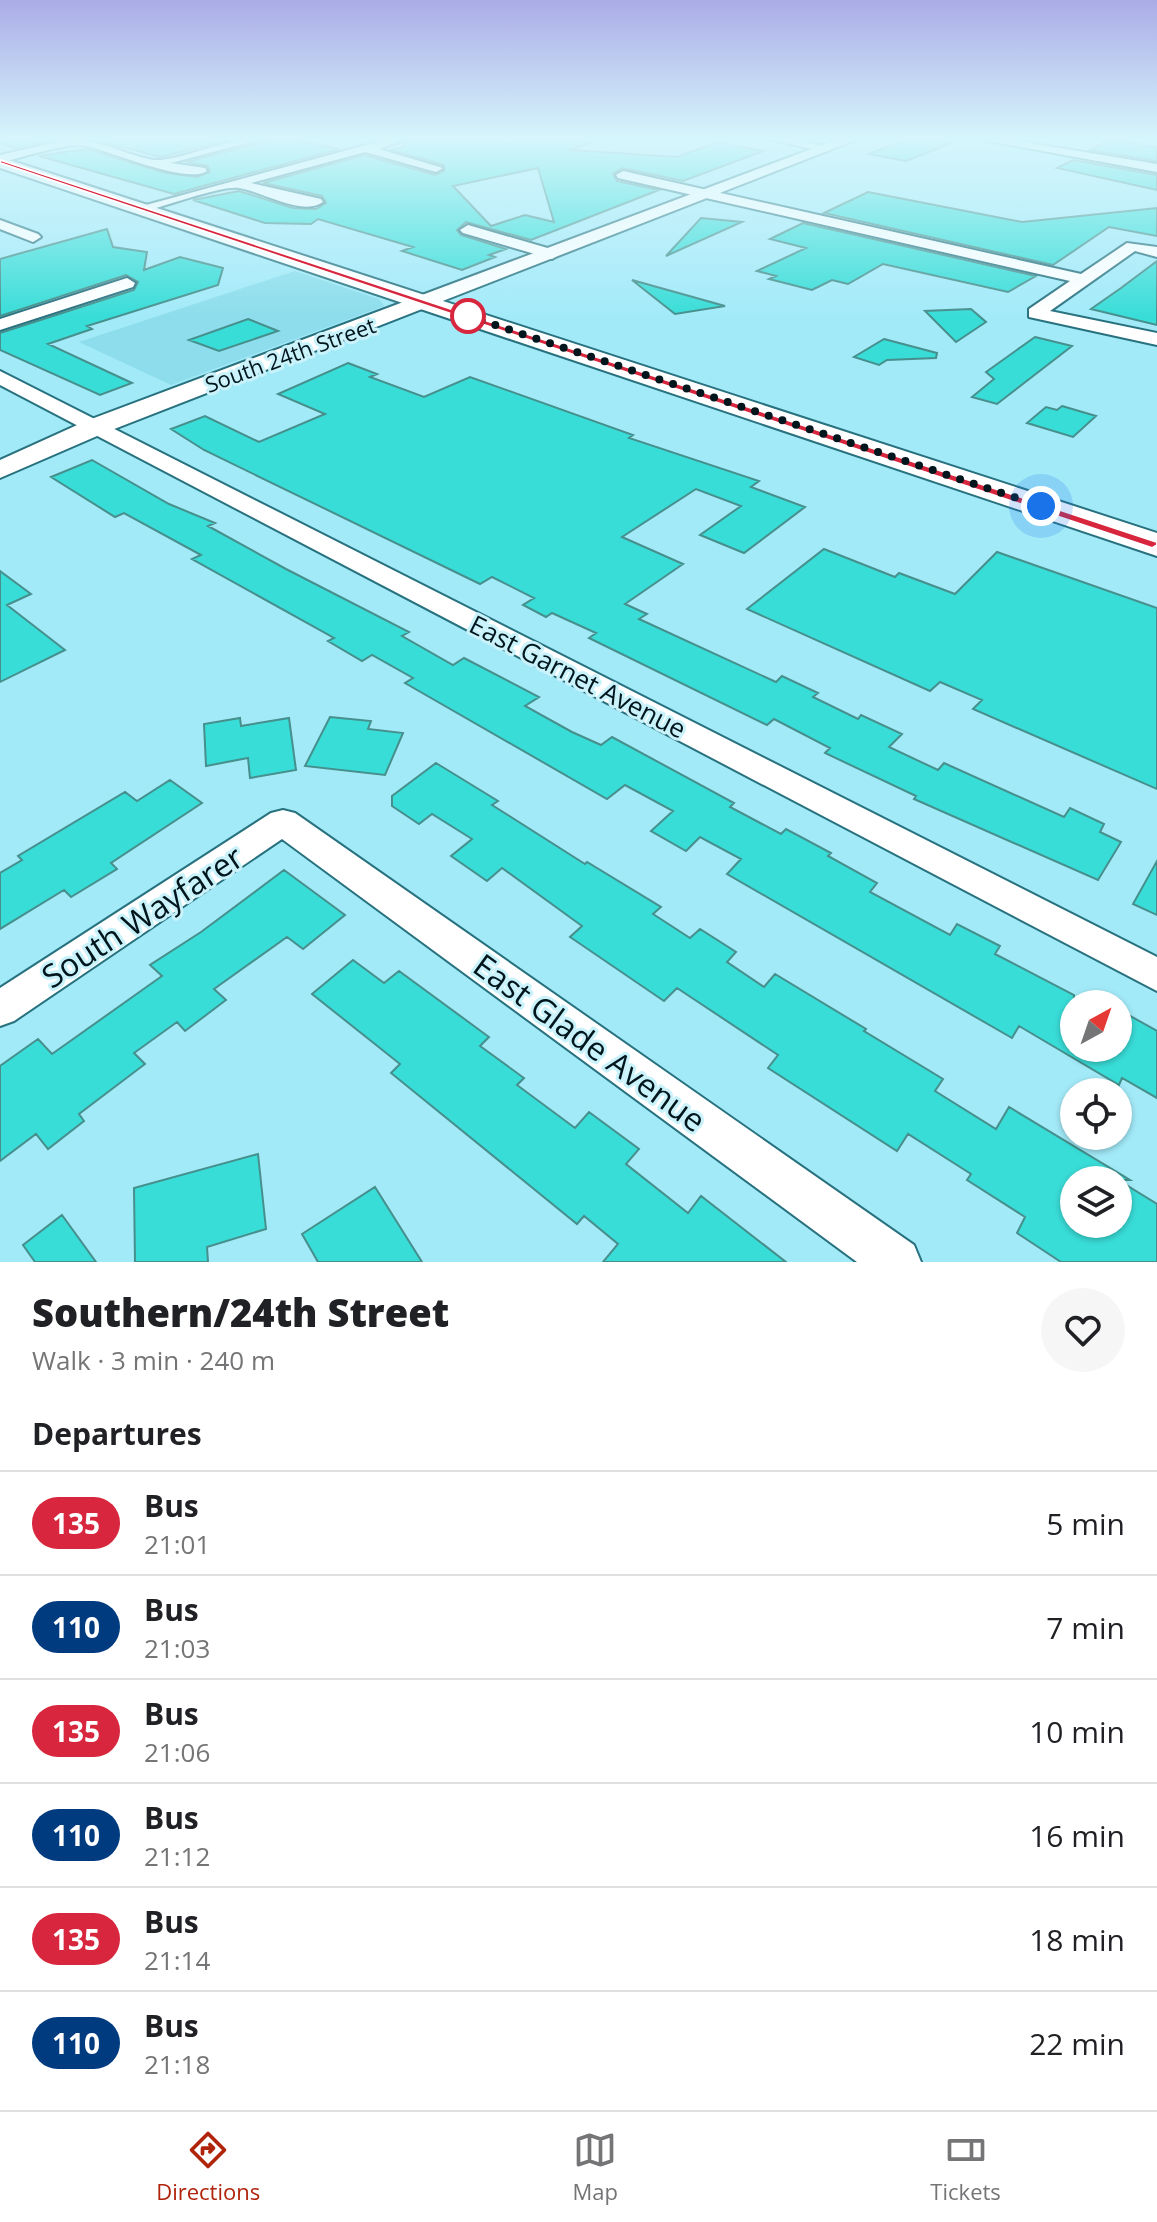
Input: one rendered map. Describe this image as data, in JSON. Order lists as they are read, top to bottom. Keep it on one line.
{"streets":{"street":["South 24th Street","East Garnet Avenue","South Wayfarer","East Glade Avenue"]},"crossings":[["South 24th Street","East Garnet Avenue"],["South Wayfarer","East Glade Avenue"]],"lines":["bus line 135"],"north":"top right","page":{"heading":[["Southern/24th Street","Walk · 3 min · 240 m"],"Departures"],"list":[{"mark":"135","name":"Bus","note":"21:01","value":"5 min"},{"mark":"110","name":"Bus","note":"21:03","value":"7 min"},{"mark":"135","name":"Bus","note":"21:06","value":"10 min"},{"mark":"110","name":"Bus","note":"21:12","value":"16 min"},{"mark":"135","name":"Bus","note":"21:14","value":"18 min"},{"mark":"110","name":"Bus","note":"21:18","value":"22 min"}],"tabs":["Directions","Map","Tickets"]}}
